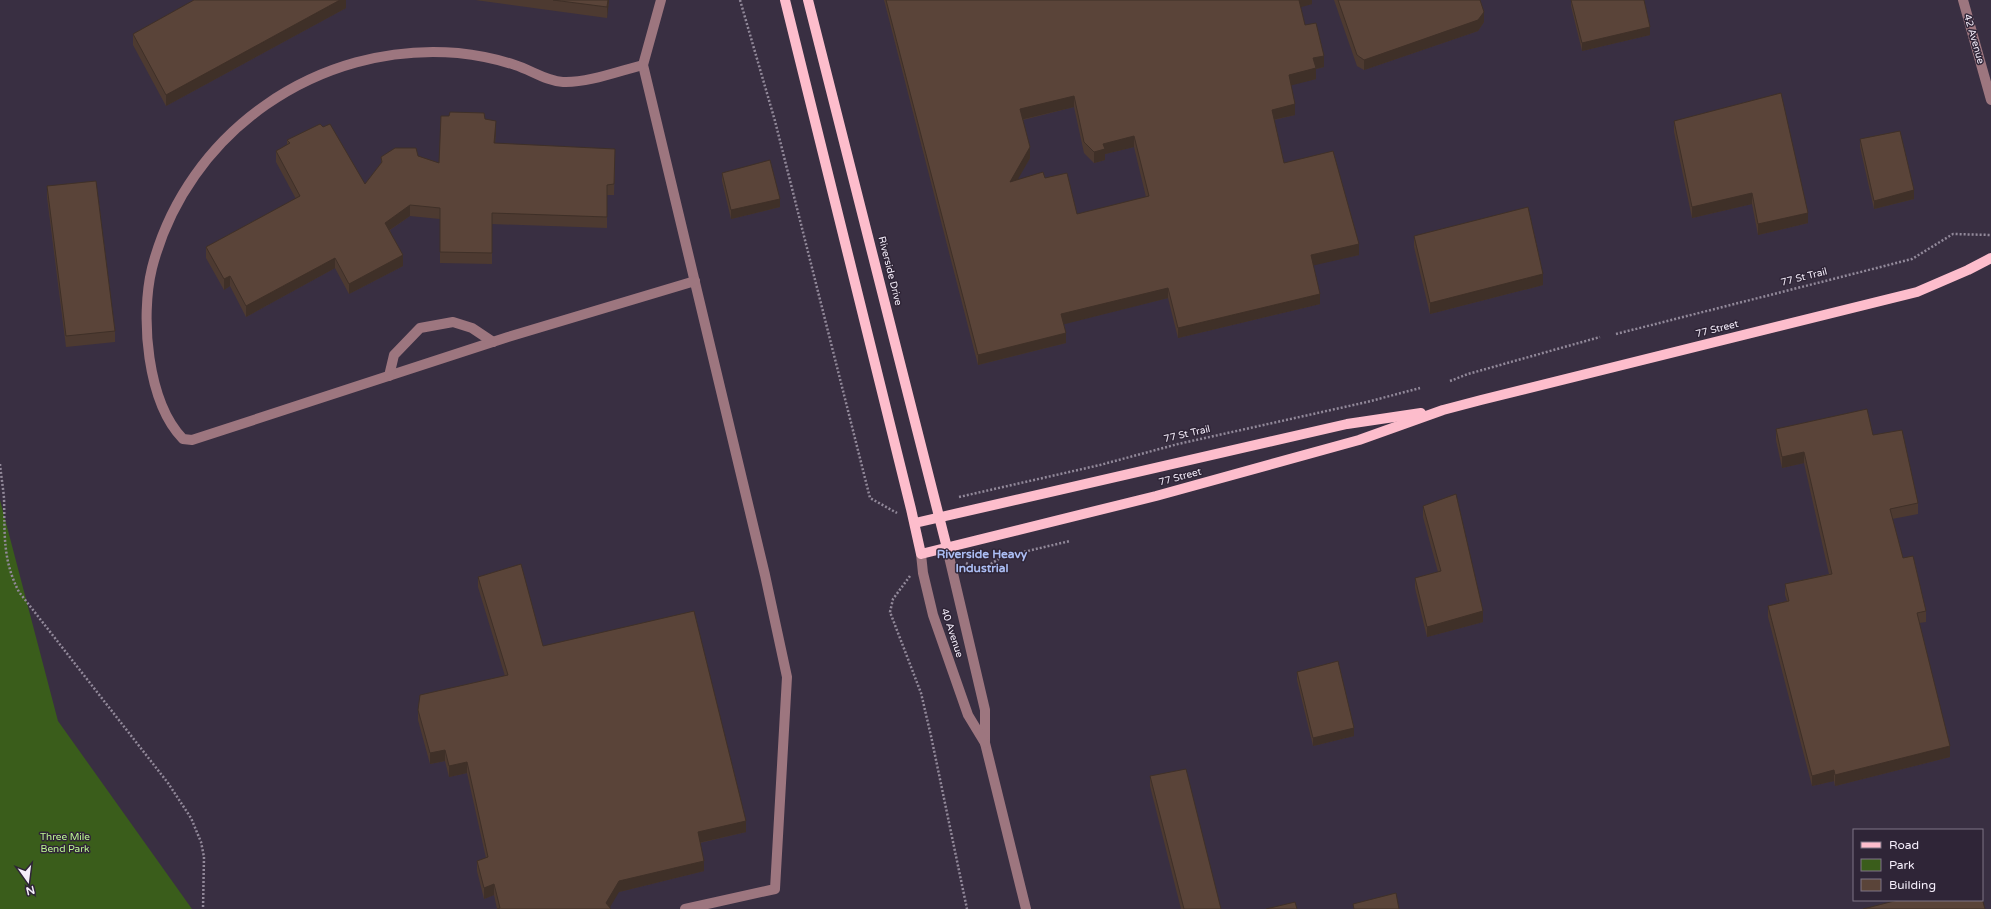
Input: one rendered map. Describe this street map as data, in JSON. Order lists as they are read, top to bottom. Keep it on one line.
{"streets":{"main road":["Riverside Drive","77 Street","40 Avenue"],"street":["42 Avenue"],"path":["77 St Trail"]},"crossings":[["Riverside Drive","77 Street"],["Riverside Drive","40 Avenue"],["77 Street","40 Avenue"]],"districts":["Riverside Heavy Industrial"],"parks":["Three Mile Bend Park"],"legend":["Road","Park","Building"],"north":"bottom"}
